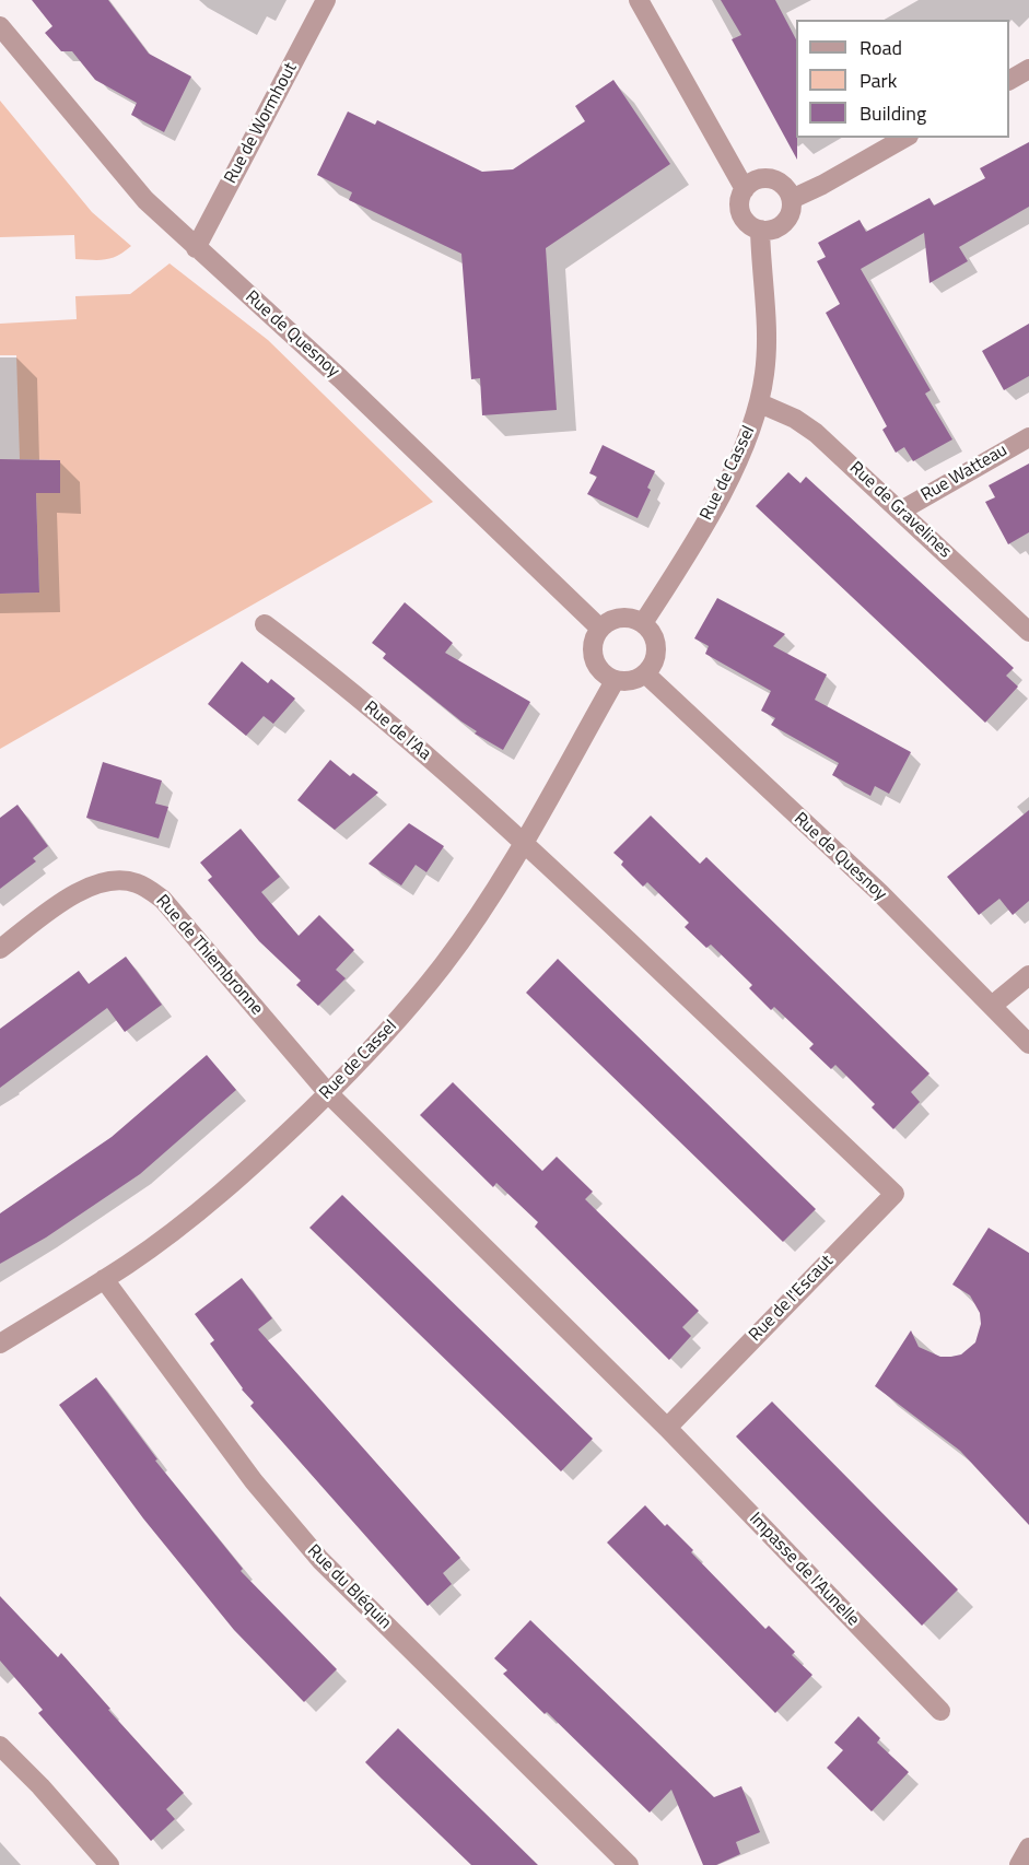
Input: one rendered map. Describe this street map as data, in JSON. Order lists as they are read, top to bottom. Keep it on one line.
{"streets":{"street":["Rue de Wormhout","Rue de Quesnoy","Rue de Cassel","Rue Watteau","Rue de Gravelines","Rue de l'Aa","Rue de Thiembronne","Rue de l'Escaut","Impasse de l'Aunelle","Rue du Bléquin"]},"crossings":[["Rue de Wormhout","Rue de Quesnoy"],["Rue de Quesnoy","Rue de Cassel"],["Rue de Cassel","Rue de Gravelines"],["Rue de Cassel","Rue de l'Aa"],["Rue de Cassel","Rue de Thiembronne"],["Rue de Cassel","Rue de l'Escaut"],["Rue de Cassel","Rue du Bléquin"],["Rue Watteau","Rue de Gravelines"],["Rue de l'Aa","Rue de l'Escaut"],["Rue de l'Escaut","Impasse de l'Aunelle"]],"legend":["Road","Park","Building"]}
